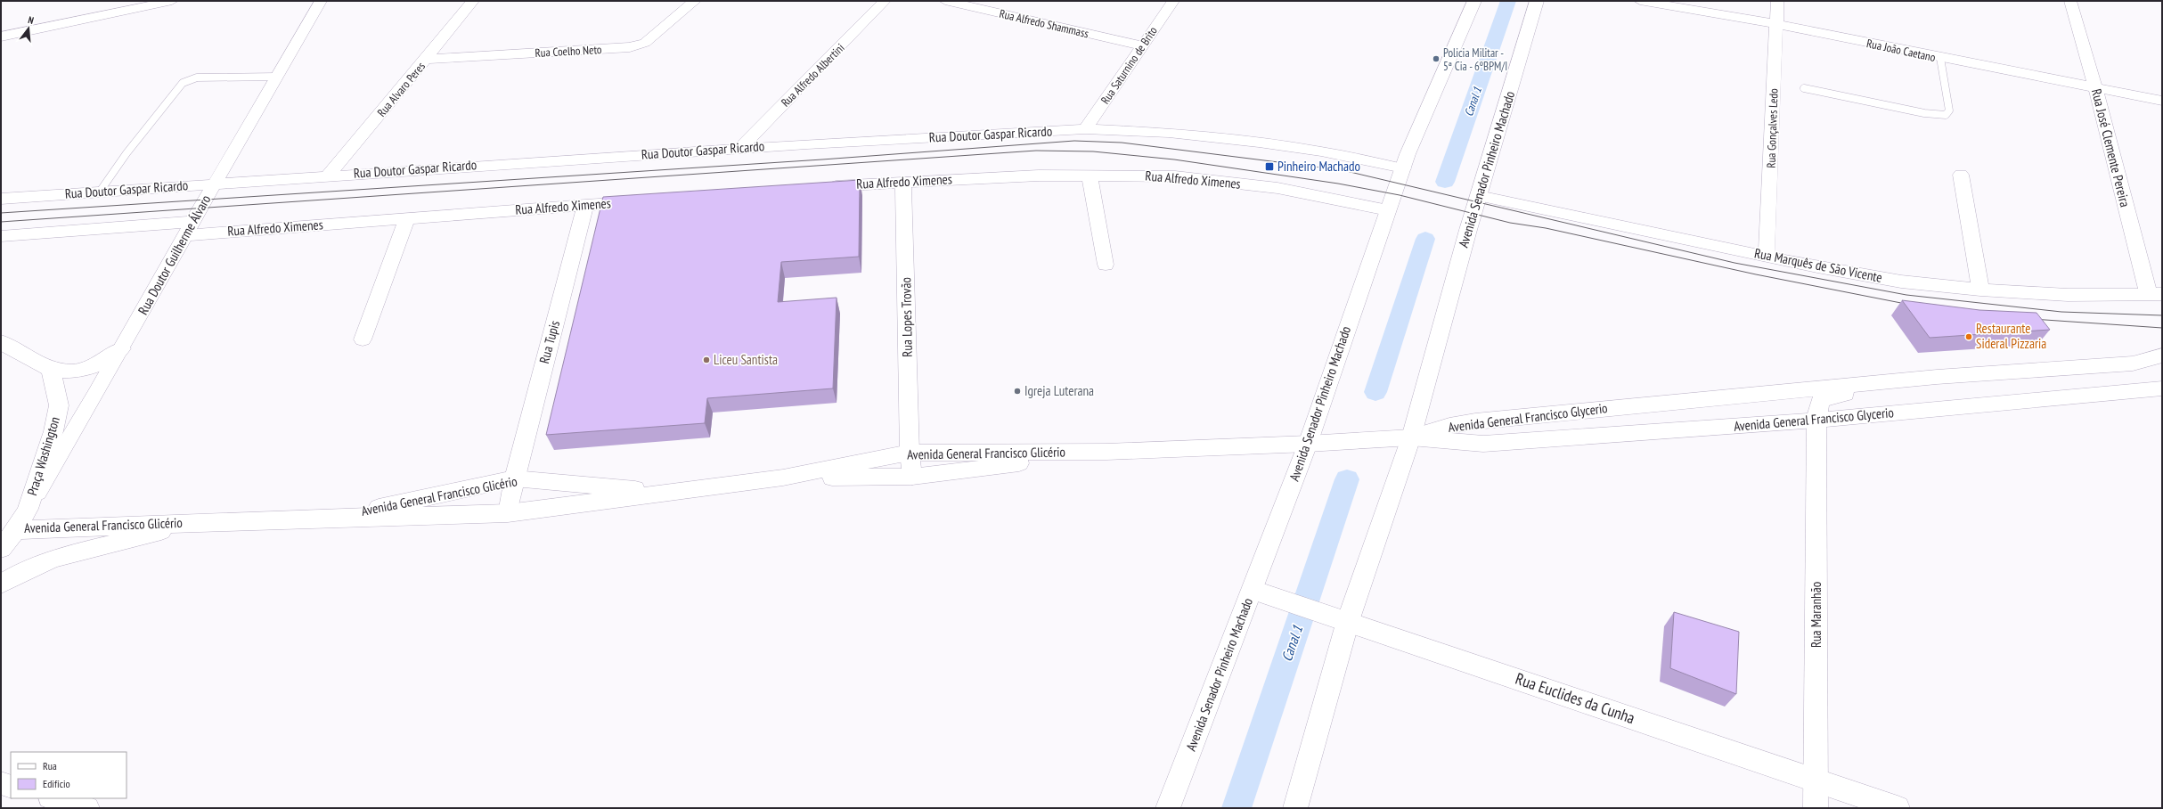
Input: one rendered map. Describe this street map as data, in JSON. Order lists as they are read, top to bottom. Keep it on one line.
{"streets":{"main road":["Avenida Senador Pinheiro Machado","Avenida General Francisco Glycerio","Avenida General Francisco Glicério","Praça Washington","Rua Euclides da Cunha"],"street":["Rua Alfredo Shammass","Rua João Caetano","Rua Coelho Neto","Rua Saturnino de Brito","Rua Alfredo Albertini","Rua Alvaro Peres","Rua Gonçalves Ledo","Rua Doutor Gaspar Ricardo","Rua José Clemente Pereira","Rua Alfredo Ximenes","Rua Doutor Guilherme Álvaro","Rua Marquês de São Vicente","Rua Lopes Trovão","Rua Tupis","Rua Maranhão"]},"crossings":[["Rua Alfredo Shammass","Rua Saturnino de Brito"],["Rua João Caetano","Rua Gonçalves Ledo"],["Rua João Caetano","Rua José Clemente Pereira"],["Rua Coelho Neto","Rua Alvaro Peres"],["Rua Saturnino de Brito","Rua Doutor Gaspar Ricardo"],["Rua Alfredo Albertini","Rua Doutor Gaspar Ricardo"],["Rua Alvaro Peres","Rua Doutor Gaspar Ricardo"],["Rua Gonçalves Ledo","Rua Marquês de São Vicente"],["Rua Doutor Gaspar Ricardo","Avenida Senador Pinheiro Machado"],["Rua Doutor Gaspar Ricardo","Rua Doutor Guilherme Álvaro"],["Rua José Clemente Pereira","Rua Marquês de São Vicente"],["Avenida Senador Pinheiro Machado","Rua Alfredo Ximenes"],["Avenida Senador Pinheiro Machado","Rua Marquês de São Vicente"],["Avenida Senador Pinheiro Machado","Avenida General Francisco Glycerio"],["Avenida Senador Pinheiro Machado","Avenida General Francisco Glicério"],["Avenida Senador Pinheiro Machado","Rua Euclides da Cunha"],["Rua Alfredo Ximenes","Rua Doutor Guilherme Álvaro"],["Rua Alfredo Ximenes","Rua Lopes Trovão"],["Rua Alfredo Ximenes","Rua Tupis"],["Rua Doutor Guilherme Álvaro","Praça Washington"],["Rua Lopes Trovão","Avenida General Francisco Glicério"],["Rua Tupis","Avenida General Francisco Glicério"],["Avenida General Francisco Glycerio","Avenida General Francisco Glicério"],["Avenida General Francisco Glycerio","Rua Maranhão"],["Avenida General Francisco Glicério","Praça Washington"],["Rua Maranhão","Rua Euclides da Cunha"]],"water":["Canal 1"],"places":{"other":["Policia Militar - 5ª Cia - 6ºBPM/I","Restaurante Sideral Pizzaria","Liceu Santista","Igreja Luterana"],"transit":["Pinheiro Machado"]},"legend":["Rua","Edifício"],"north":"top"}
